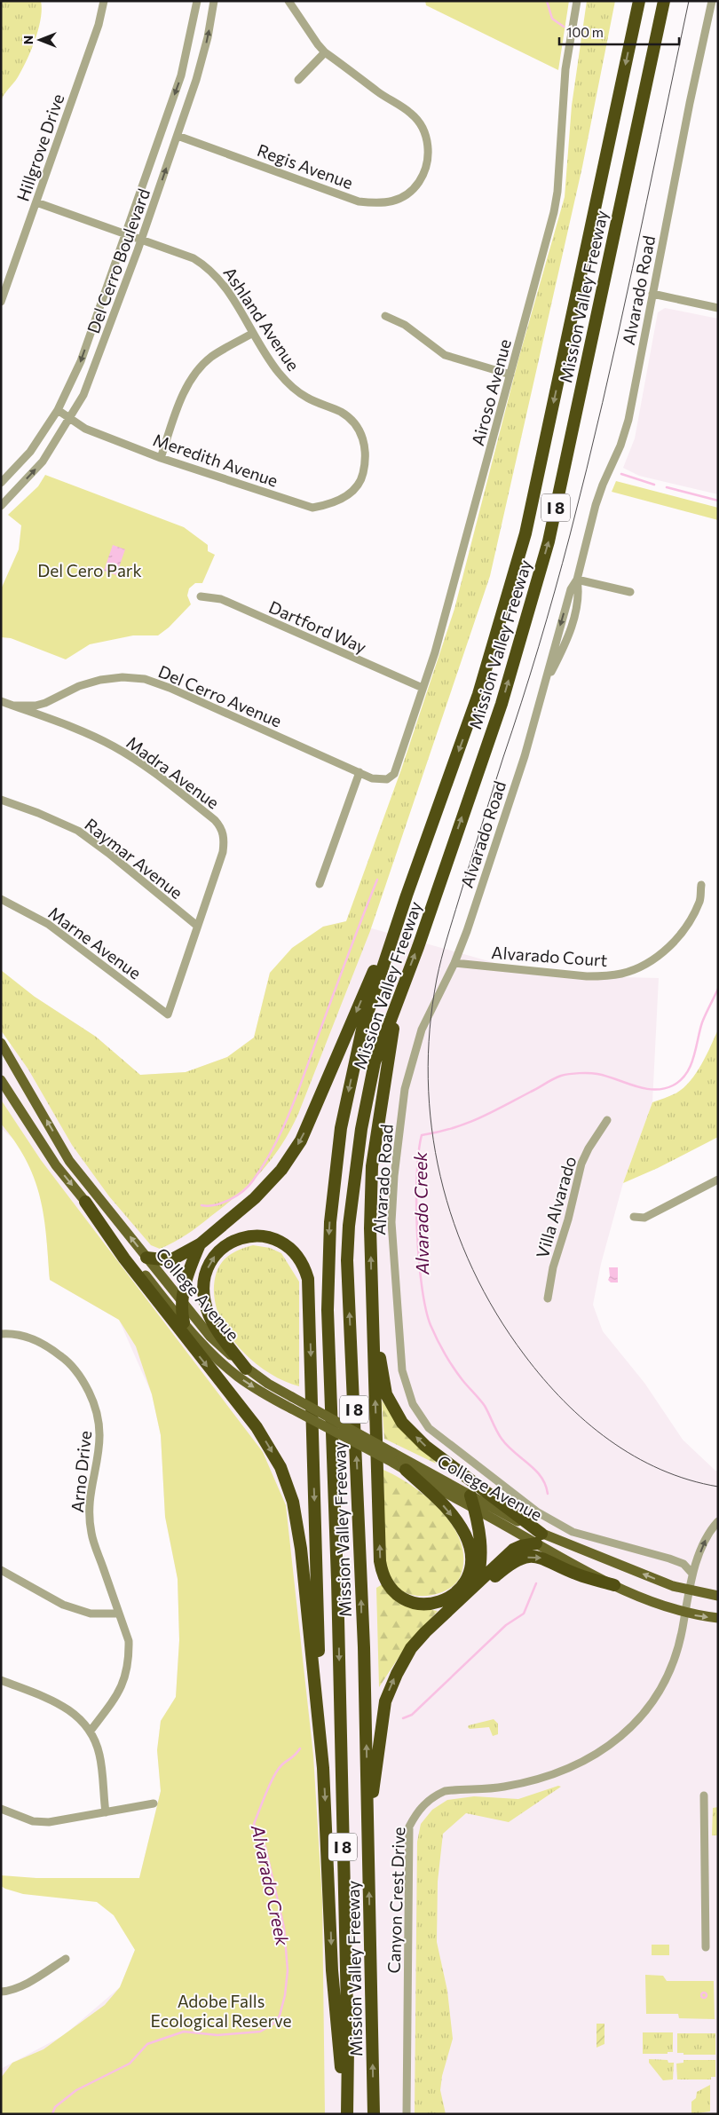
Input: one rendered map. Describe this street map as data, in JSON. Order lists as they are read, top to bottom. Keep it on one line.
{"streets":{"highway":["Mission Valley Freeway","I 8"],"main road":["College Avenue"],"street":["Hillgrove Drive","Regis Avenue","Del Cerro Boulevard","Alvarado Road","Ashland Avenue","Airoso Avenue","Meredith Avenue","Dartford Way","Del Cerro Avenue","Madra Avenue","Raymar Avenue","Marne Avenue","Alvarado Court","Villa Alvarado","Arno Drive","Canyon Crest Drive"]},"crossings":[["Hillgrove Drive","Ashland Avenue"],["Regis Avenue","Del Cerro Boulevard"],["Del Cerro Boulevard","Ashland Avenue"],["Del Cerro Boulevard","Meredith Avenue"],["Alvarado Road","Alvarado Court"],["Ashland Avenue","Meredith Avenue"],["Airoso Avenue","Dartford Way"],["Airoso Avenue","Del Cerro Avenue"],["Del Cerro Avenue","Madra Avenue"],["Madra Avenue","Raymar Avenue"],["Madra Avenue","Marne Avenue"],["Raymar Avenue","Marne Avenue"],["College Avenue","Canyon Crest Drive"]],"water":["Alvarado Creek"],"parks":["Del Cero Park","Adobe Falls Ecological Reserve"],"scale_bar":"100 m","north":"left"}
